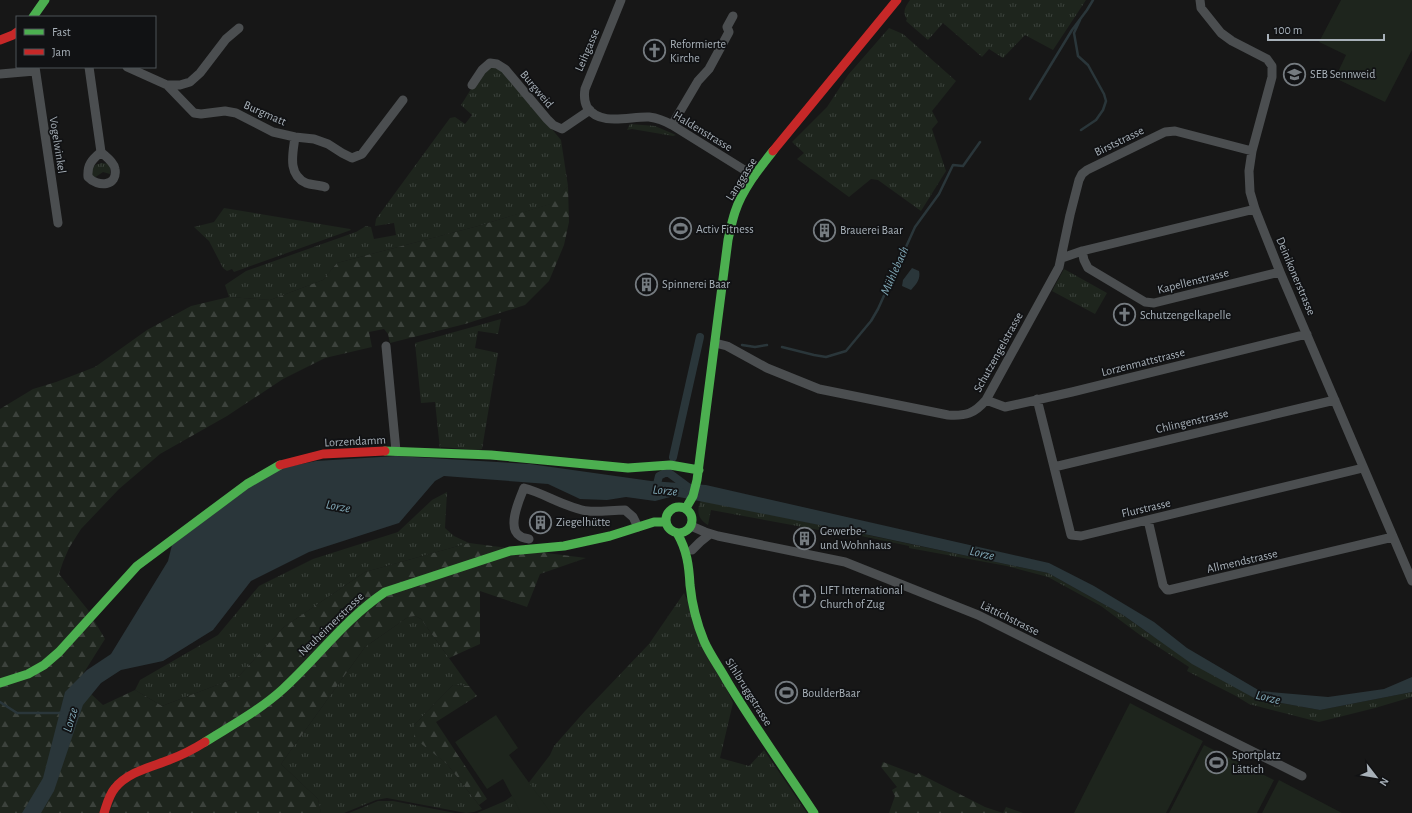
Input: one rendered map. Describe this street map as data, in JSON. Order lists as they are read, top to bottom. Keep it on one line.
{"streets":{"street":["Leihgasse","Burgweid","Burgmatt","Haldenstrasse","Birststrasse","Vogelwinkel","Langgasse","Deinikonerstrasse","Kapellenstrasse","Schutzengelstrasse","Lorzenmattstrasse","Chlingenstrasse","Lorzendamm","Flurstrasse","Allmendstrasse","Lättichstrasse","Neuheimerstrasse","Sihlbruggstrasse"]},"crossings":[["Leihgasse","Burgweid"],["Leihgasse","Haldenstrasse"],["Burgweid","Haldenstrasse"],["Haldenstrasse","Langgasse"],["Birststrasse","Deinikonerstrasse"],["Birststrasse","Schutzengelstrasse"],["Langgasse","Schutzengelstrasse"],["Langgasse","Lorzendamm"],["Langgasse","Lättichstrasse"],["Langgasse","Neuheimerstrasse"],["Langgasse","Sihlbruggstrasse"],["Deinikonerstrasse","Kapellenstrasse"],["Deinikonerstrasse","Lorzenmattstrasse"],["Deinikonerstrasse","Chlingenstrasse"],["Deinikonerstrasse","Flurstrasse"],["Deinikonerstrasse","Allmendstrasse"],["Schutzengelstrasse","Lorzenmattstrasse"],["Lorzenmattstrasse","Flurstrasse"],["Chlingenstrasse","Flurstrasse"],["Flurstrasse","Allmendstrasse"],["Lättichstrasse","Neuheimerstrasse"],["Lättichstrasse","Sihlbruggstrasse"],["Neuheimerstrasse","Sihlbruggstrasse"]],"water":["Mühlebach","Lorze"],"places":{"church":["Reformierte Kirche","Schutzengelkapelle","LIFT International Church of Zug"],"school or university":["SEB Sennweid"],"sports":["Activ Fitness","BoulderBaar","Sportplatz Lättich"],"building":["Brauerei Baar","Spinnerei Baar","Ziegelhütte","Gewerbe- und Wohnhaus"]},"legend":["Fast","Jam"],"scale_bar":"100 m","north":"bottom right"}
